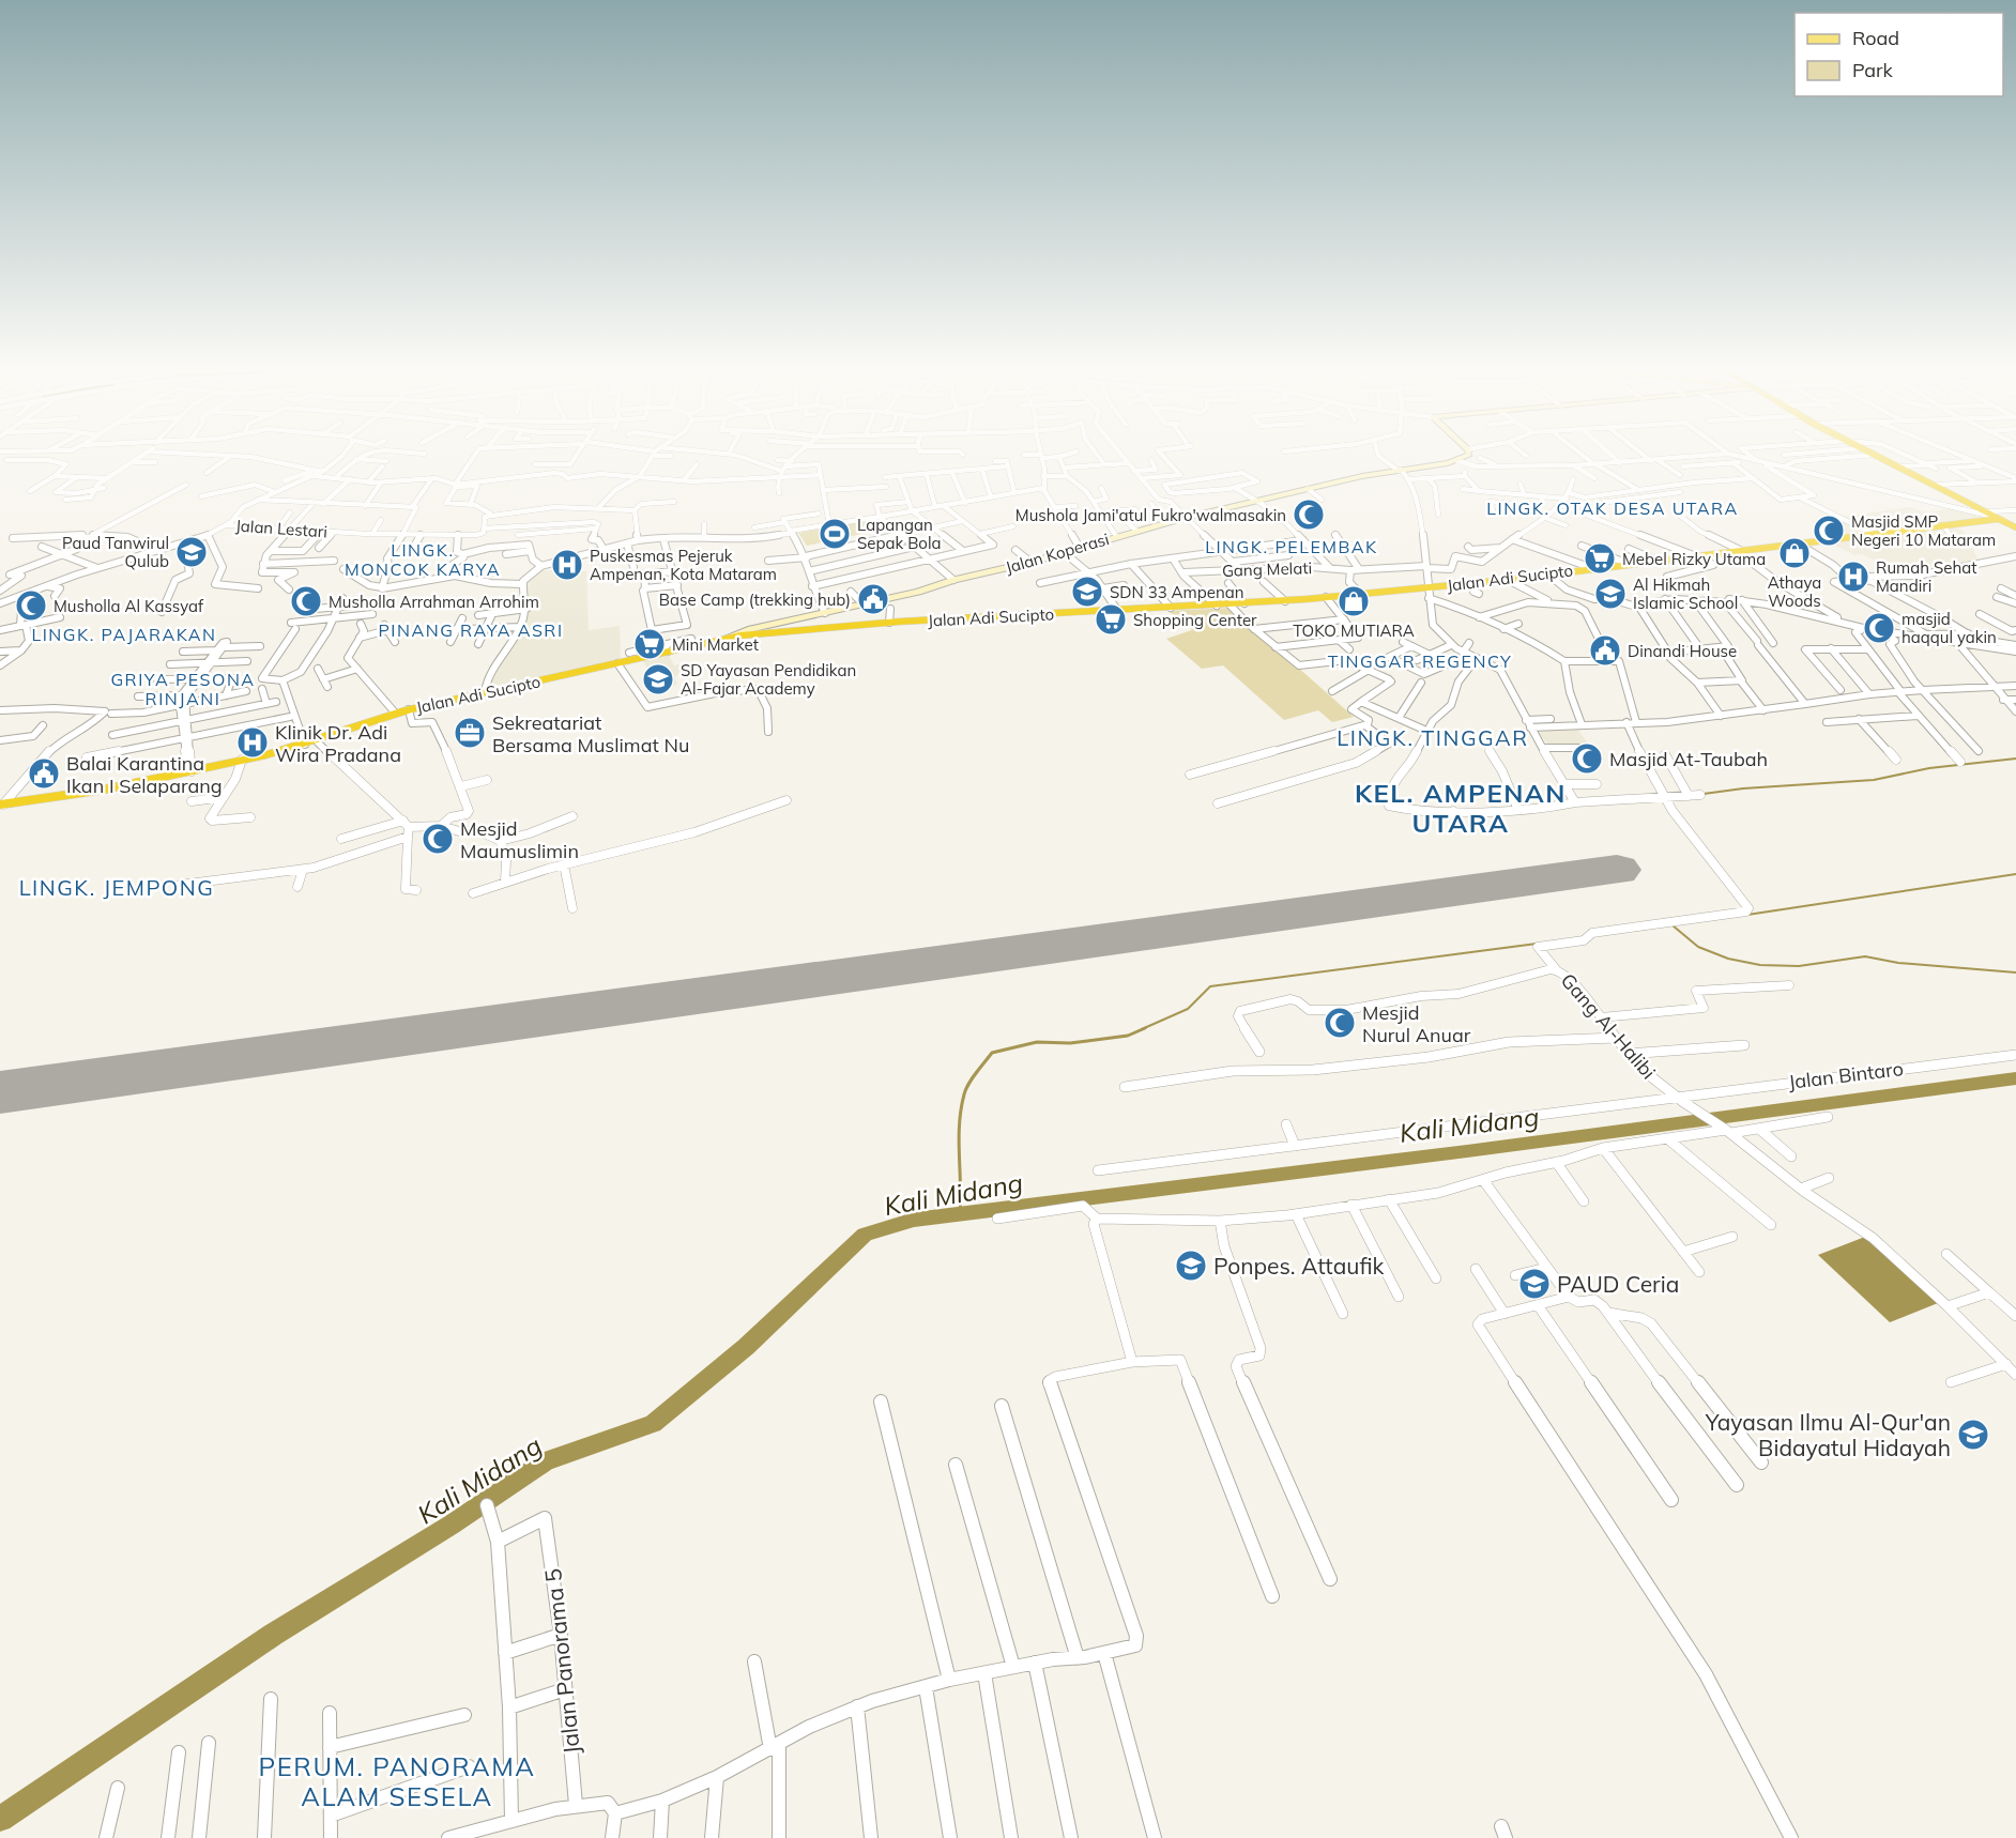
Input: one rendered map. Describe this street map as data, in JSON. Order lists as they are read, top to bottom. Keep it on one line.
{"streets":{"highway":["Jalan Adi Sucipto"],"street":["Jalan Lestari","Jalan Koperasi","Gang Melati","Gang Al-Halibi","Jalan Bintaro","Jalan Panorama 5"]},"crossings":[["Jalan Koperasi","Jalan Adi Sucipto"],["Gang Melati","Jalan Adi Sucipto"],["Gang Al-Halibi","Jalan Bintaro"]],"districts":["LINGK. OTAK DESA UTARA","LINGK. PELEMBAK","LINGK. MONCOK KARYA","PINANG RAYA ASRI","LINGK. PAJARAKAN","TINGGAR REGENCY","GRIYA PESONA RINJANI","LINGK. TINGGAR","KEL. AMPENAN UTARA","LINGK. JEMPONG","PERUM. PANORAMA ALAM SESELA"],"water":["Kali Midang"],"places":{"mosque":["Mushola Jami'atul Fukro'walmasakin","Masjid SMP Negeri 10 Mataram","Musholla Arrahman Arrohim","Musholla Al Kassyaf","masjid haqqul yakin","Masjid At-Taubah","Mesjid Maumuslimin","Mesjid Nurul Anuar"],"sports":["Lapangan Sepak Bola"],"school or university":["Paud Tanwirul Qulub","SDN 33 Ampenan","Al Hikmah Islamic School","SD Yayasan Pendidikan Al-Fajar Academy","Ponpes. Attaufik","PAUD Ceria","Yayasan Ilmu Al-Qur'an Bidayatul Hidayah"],"shop":["Athaya Woods","TOKO MUTIARA"],"supermarket":["Mebel Rizky Utama","Shopping Center","Mini Market"],"hospital":["Puskesmas Pejeruk Ampenan, Kota Mataram","Rumah Sehat Mandiri","Klinik Dr. Adi Wira Pradana"],"public building":["Base Camp (trekking hub)","Dinandi House","Balai Karantina Ikan I Selaparang"],"office":["Sekreatariat Bersama Muslimat Nu"]},"legend":["Road","Park"]}
